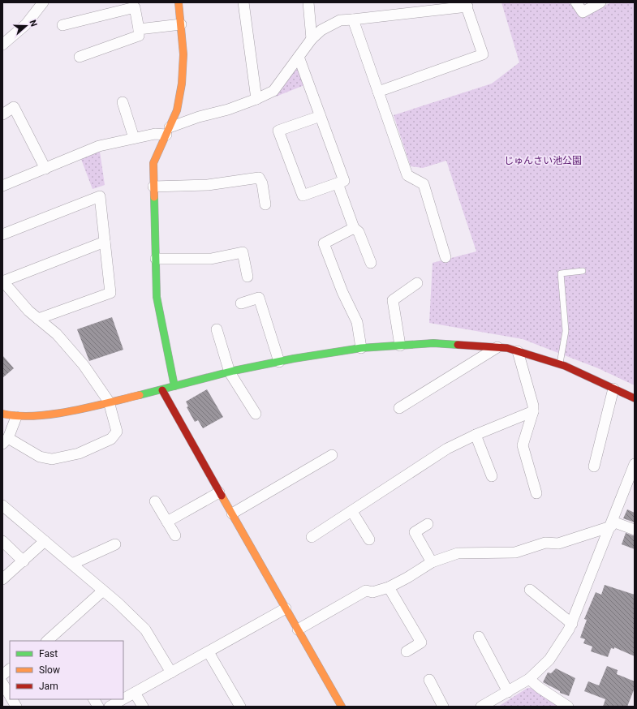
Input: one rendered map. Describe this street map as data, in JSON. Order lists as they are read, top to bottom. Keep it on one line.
{"parks":["じゅんさい池公園"],"legend":["Fast","Slow","Jam"],"north":"right"}
